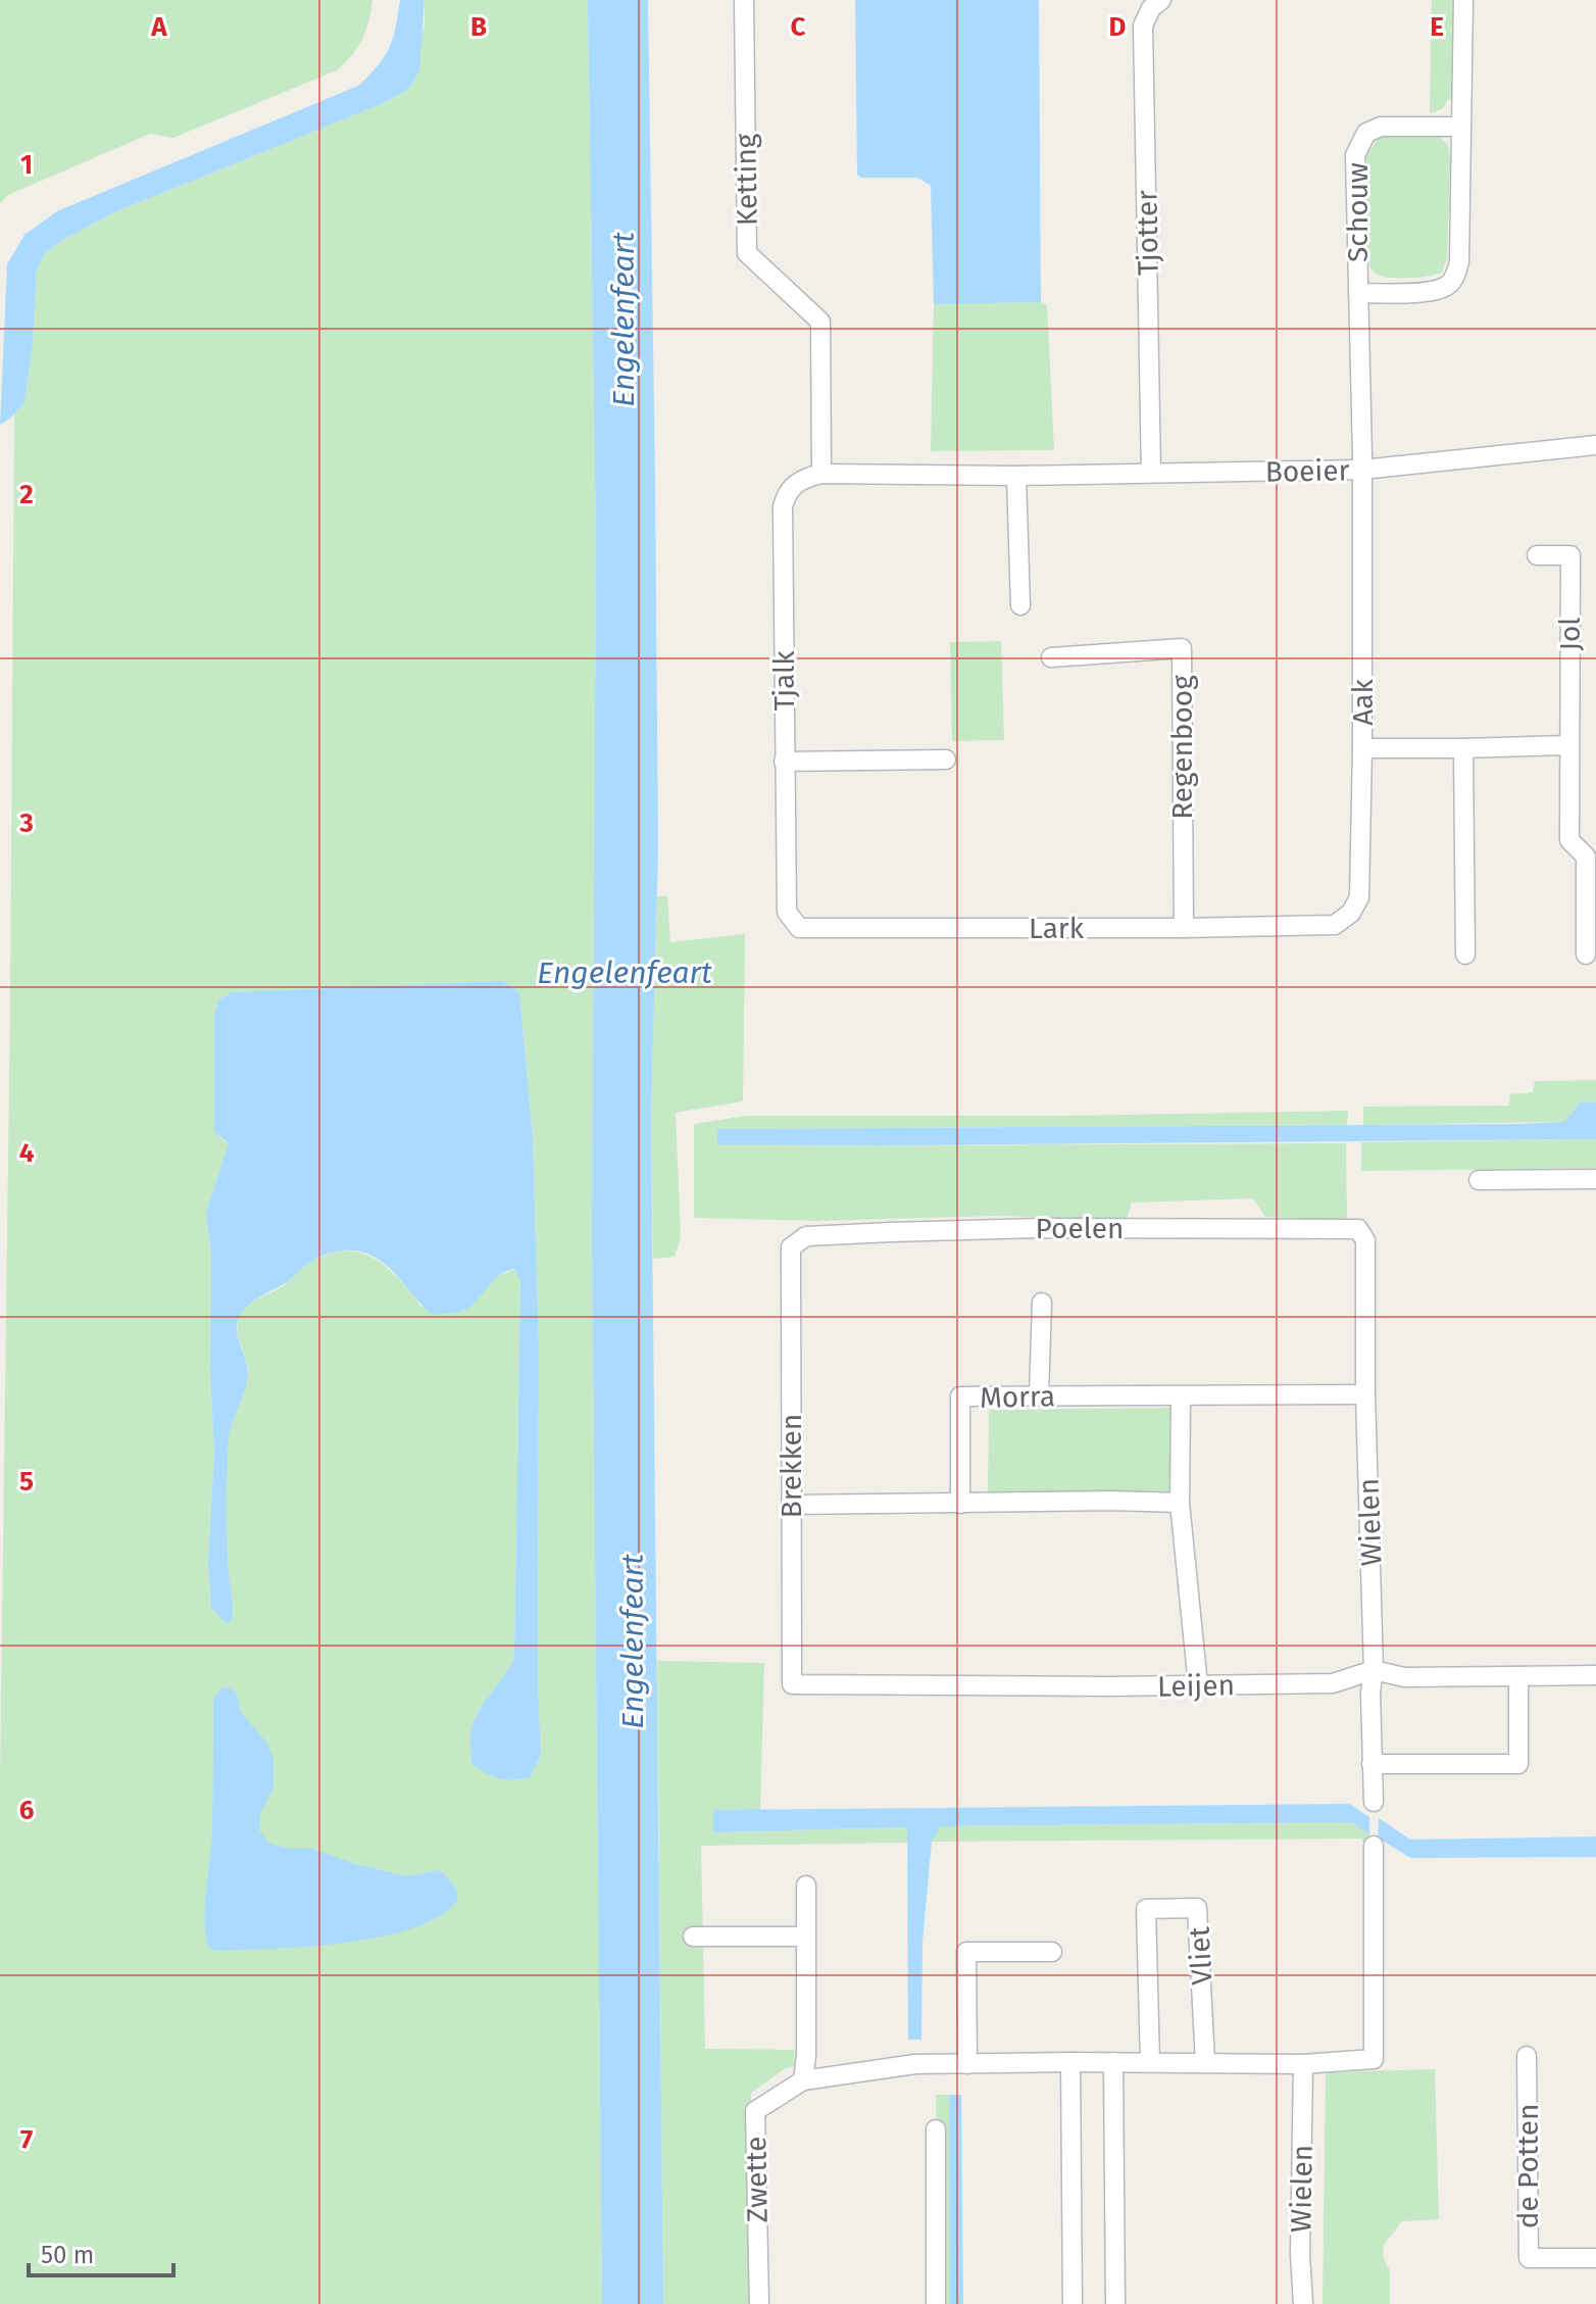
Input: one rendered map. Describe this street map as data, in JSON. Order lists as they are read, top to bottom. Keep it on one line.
{"streets":{"street":["Ketting","Schouw","Tjotter","Boeier","Jol","Tjalk","Aak","Regenboog","Lark","Poelen","Morra","Brekken","Wielen","Leijen","Vliet","de Potten","Zwette"]},"crossings":[["Ketting","Boeier"],["Ketting","Tjalk"],["Schouw","Boeier"],["Schouw","Aak"],["Tjotter","Boeier"],["Boeier","Tjalk"],["Boeier","Aak"],["Tjalk","Lark"],["Aak","Lark"],["Regenboog","Lark"],["Poelen","Brekken"],["Poelen","Wielen"],["Morra","Wielen"],["Brekken","Leijen"],["Wielen","Leijen"]],"water":["Engelenfeart"],"scale_bar":"50 m","grid":{"columns":["A","B","C","D","E"],"rows":["1","2","3","4","5","6","7"]}}
